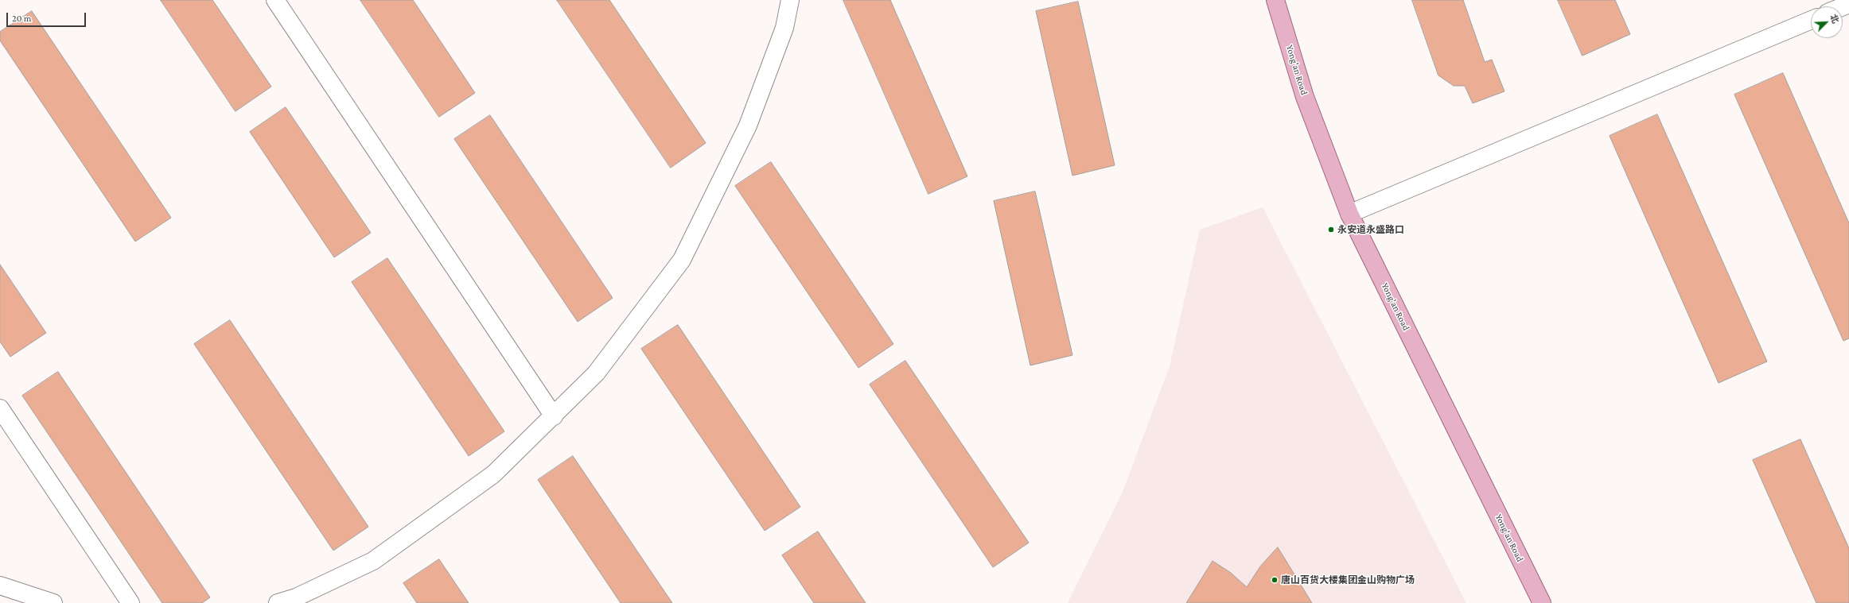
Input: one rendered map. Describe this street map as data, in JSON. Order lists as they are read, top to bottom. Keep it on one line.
{"streets":{"main road":["Yong'an Road"]},"places":["永安道永盛路口","唐山百货大楼集团金山购物广场"],"scale_bar":"20 m","north":"top right"}
